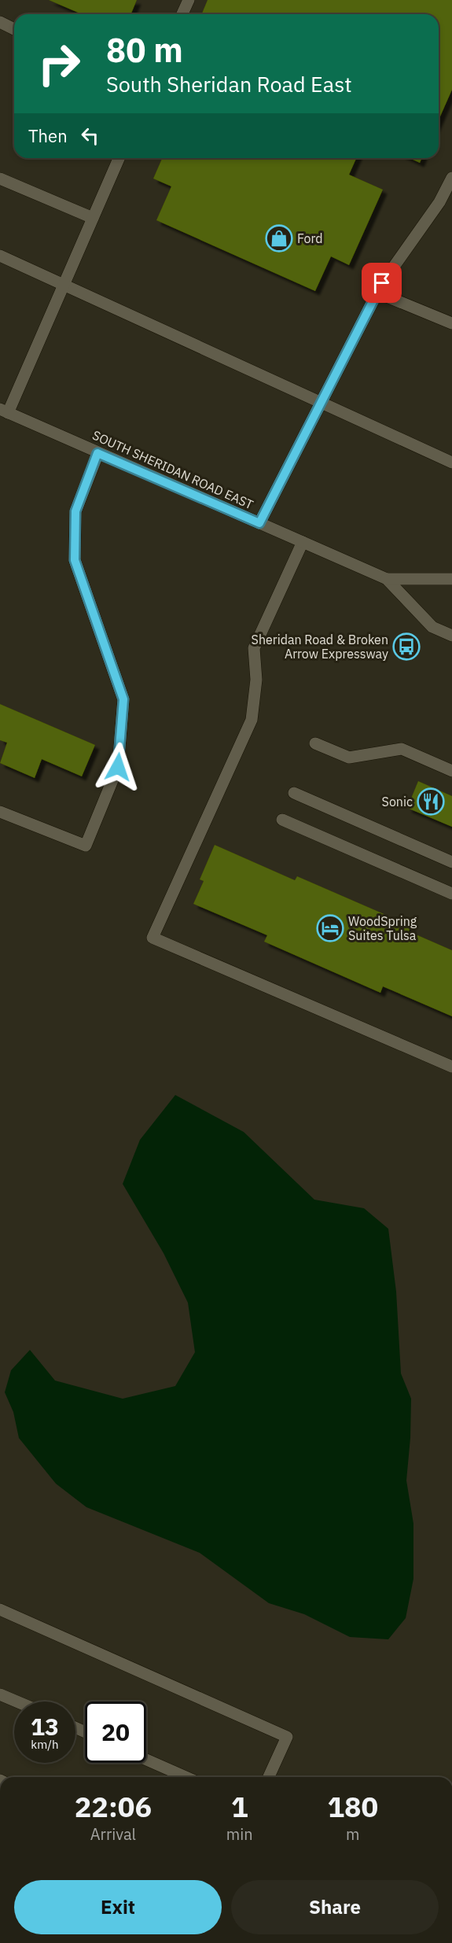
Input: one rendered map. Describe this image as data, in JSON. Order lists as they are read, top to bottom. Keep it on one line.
{"streets":{"main road":["SOUTH SHERIDAN ROAD EAST"]},"places":{"shop":["Ford"],"bus stop":["Sheridan Road & Broken Arrow Expressway"],"restaurant":["Sonic"],"hotel":["WoodSpring Suites Tulsa"]},"page":{"turn":["80 m","South Sheridan Road East"],"then":"Then","speed":"13 km/h","limit":"20","eta":["22:06","Arrival","1","min","180","m"],"buttons":["Exit","Share"]}}
